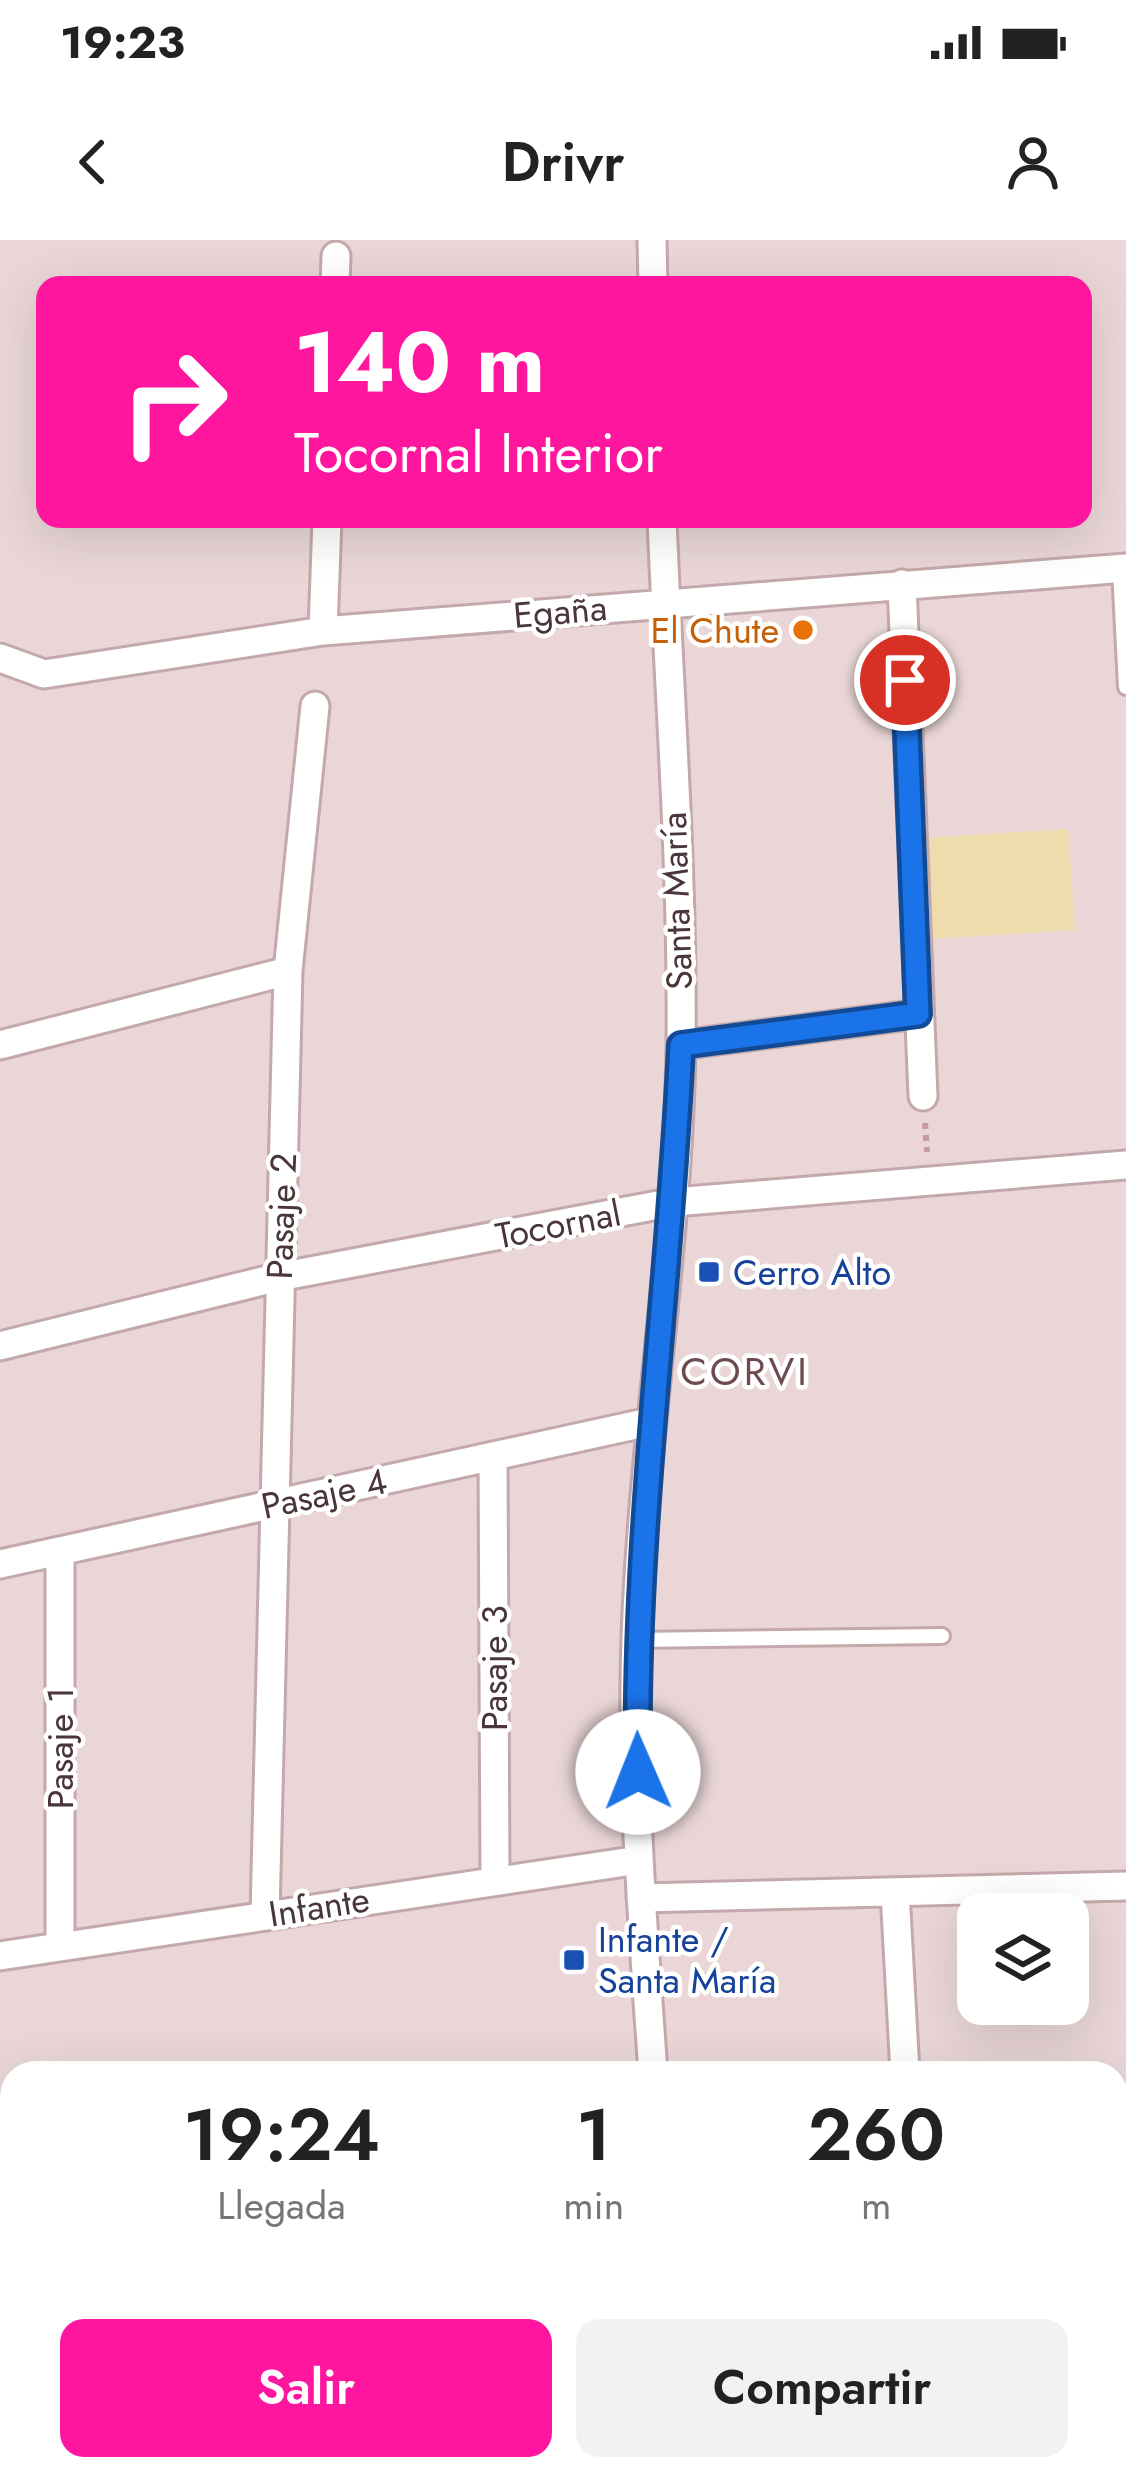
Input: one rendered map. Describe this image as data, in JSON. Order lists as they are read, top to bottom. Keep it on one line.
{"streets":{"street":["Egaña","Santa María","Pasaje 2","Tocornal","Pasaje 4","Pasaje 3","Pasaje 1","Infante"]},"crossings":[["Egaña","Santa María"],["Santa María","Tocornal"],["Santa María","Pasaje 4"],["Santa María","Infante"],["Pasaje 2","Tocornal"],["Pasaje 2","Pasaje 4"],["Pasaje 2","Infante"],["Pasaje 4","Pasaje 3"],["Pasaje 4","Pasaje 1"],["Pasaje 3","Infante"],["Pasaje 1","Infante"]],"districts":["CORVI"],"places":{"other":["El Chute"],"transit":["Cerro Alto","Infante / Santa María"]},"page":{"status":"19:23","header":"Drivr","turn":["140 m","Tocornal Interior"],"eta":["19:24","Llegada","1","min","260","m"],"buttons":["Salir","Compartir"]}}
